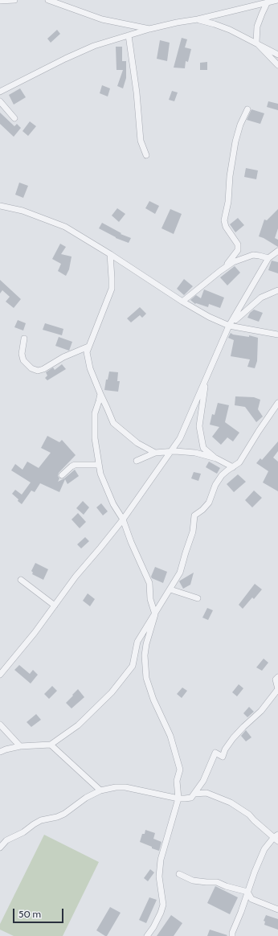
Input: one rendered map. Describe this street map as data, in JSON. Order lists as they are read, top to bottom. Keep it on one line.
{"scale_bar":"50 m"}
